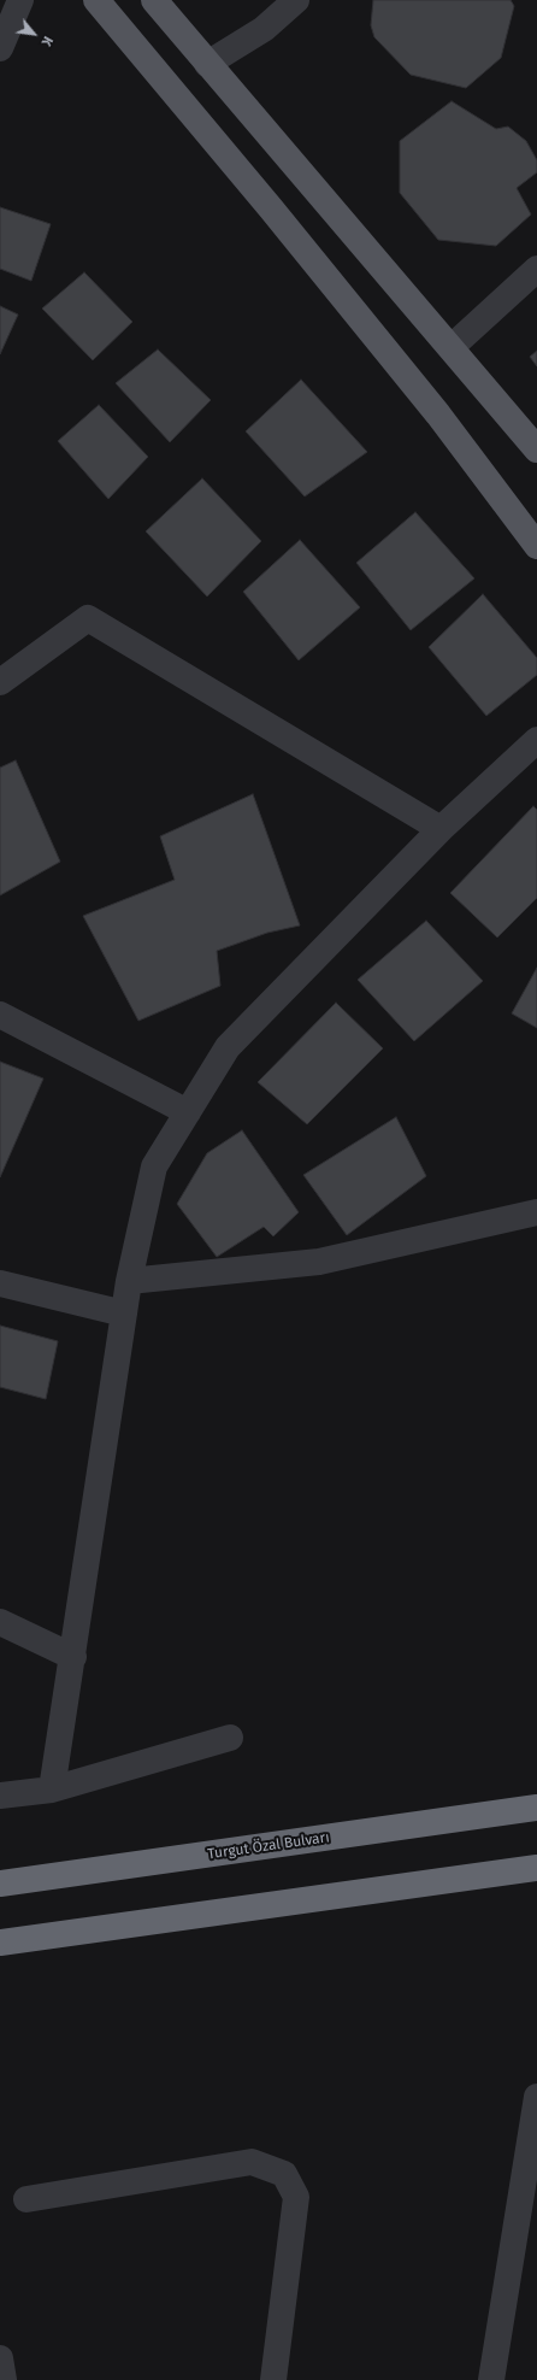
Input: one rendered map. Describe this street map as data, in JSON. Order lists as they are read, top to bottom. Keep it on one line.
{"streets":{"highway":["Turgut Özal Bulvarı"]},"north":"bottom right"}
